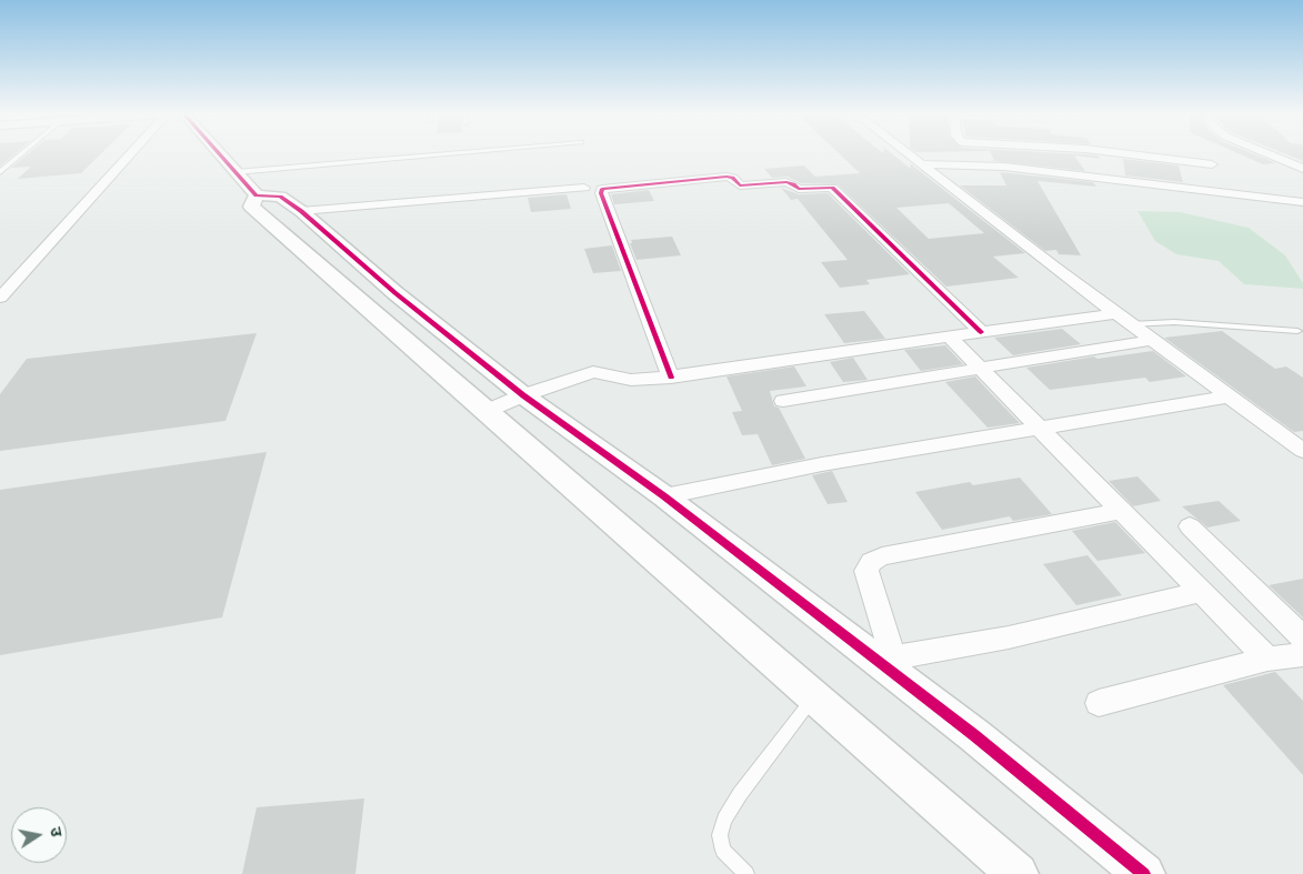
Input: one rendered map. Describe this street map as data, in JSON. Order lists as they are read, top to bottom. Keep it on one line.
{"north":"right"}
